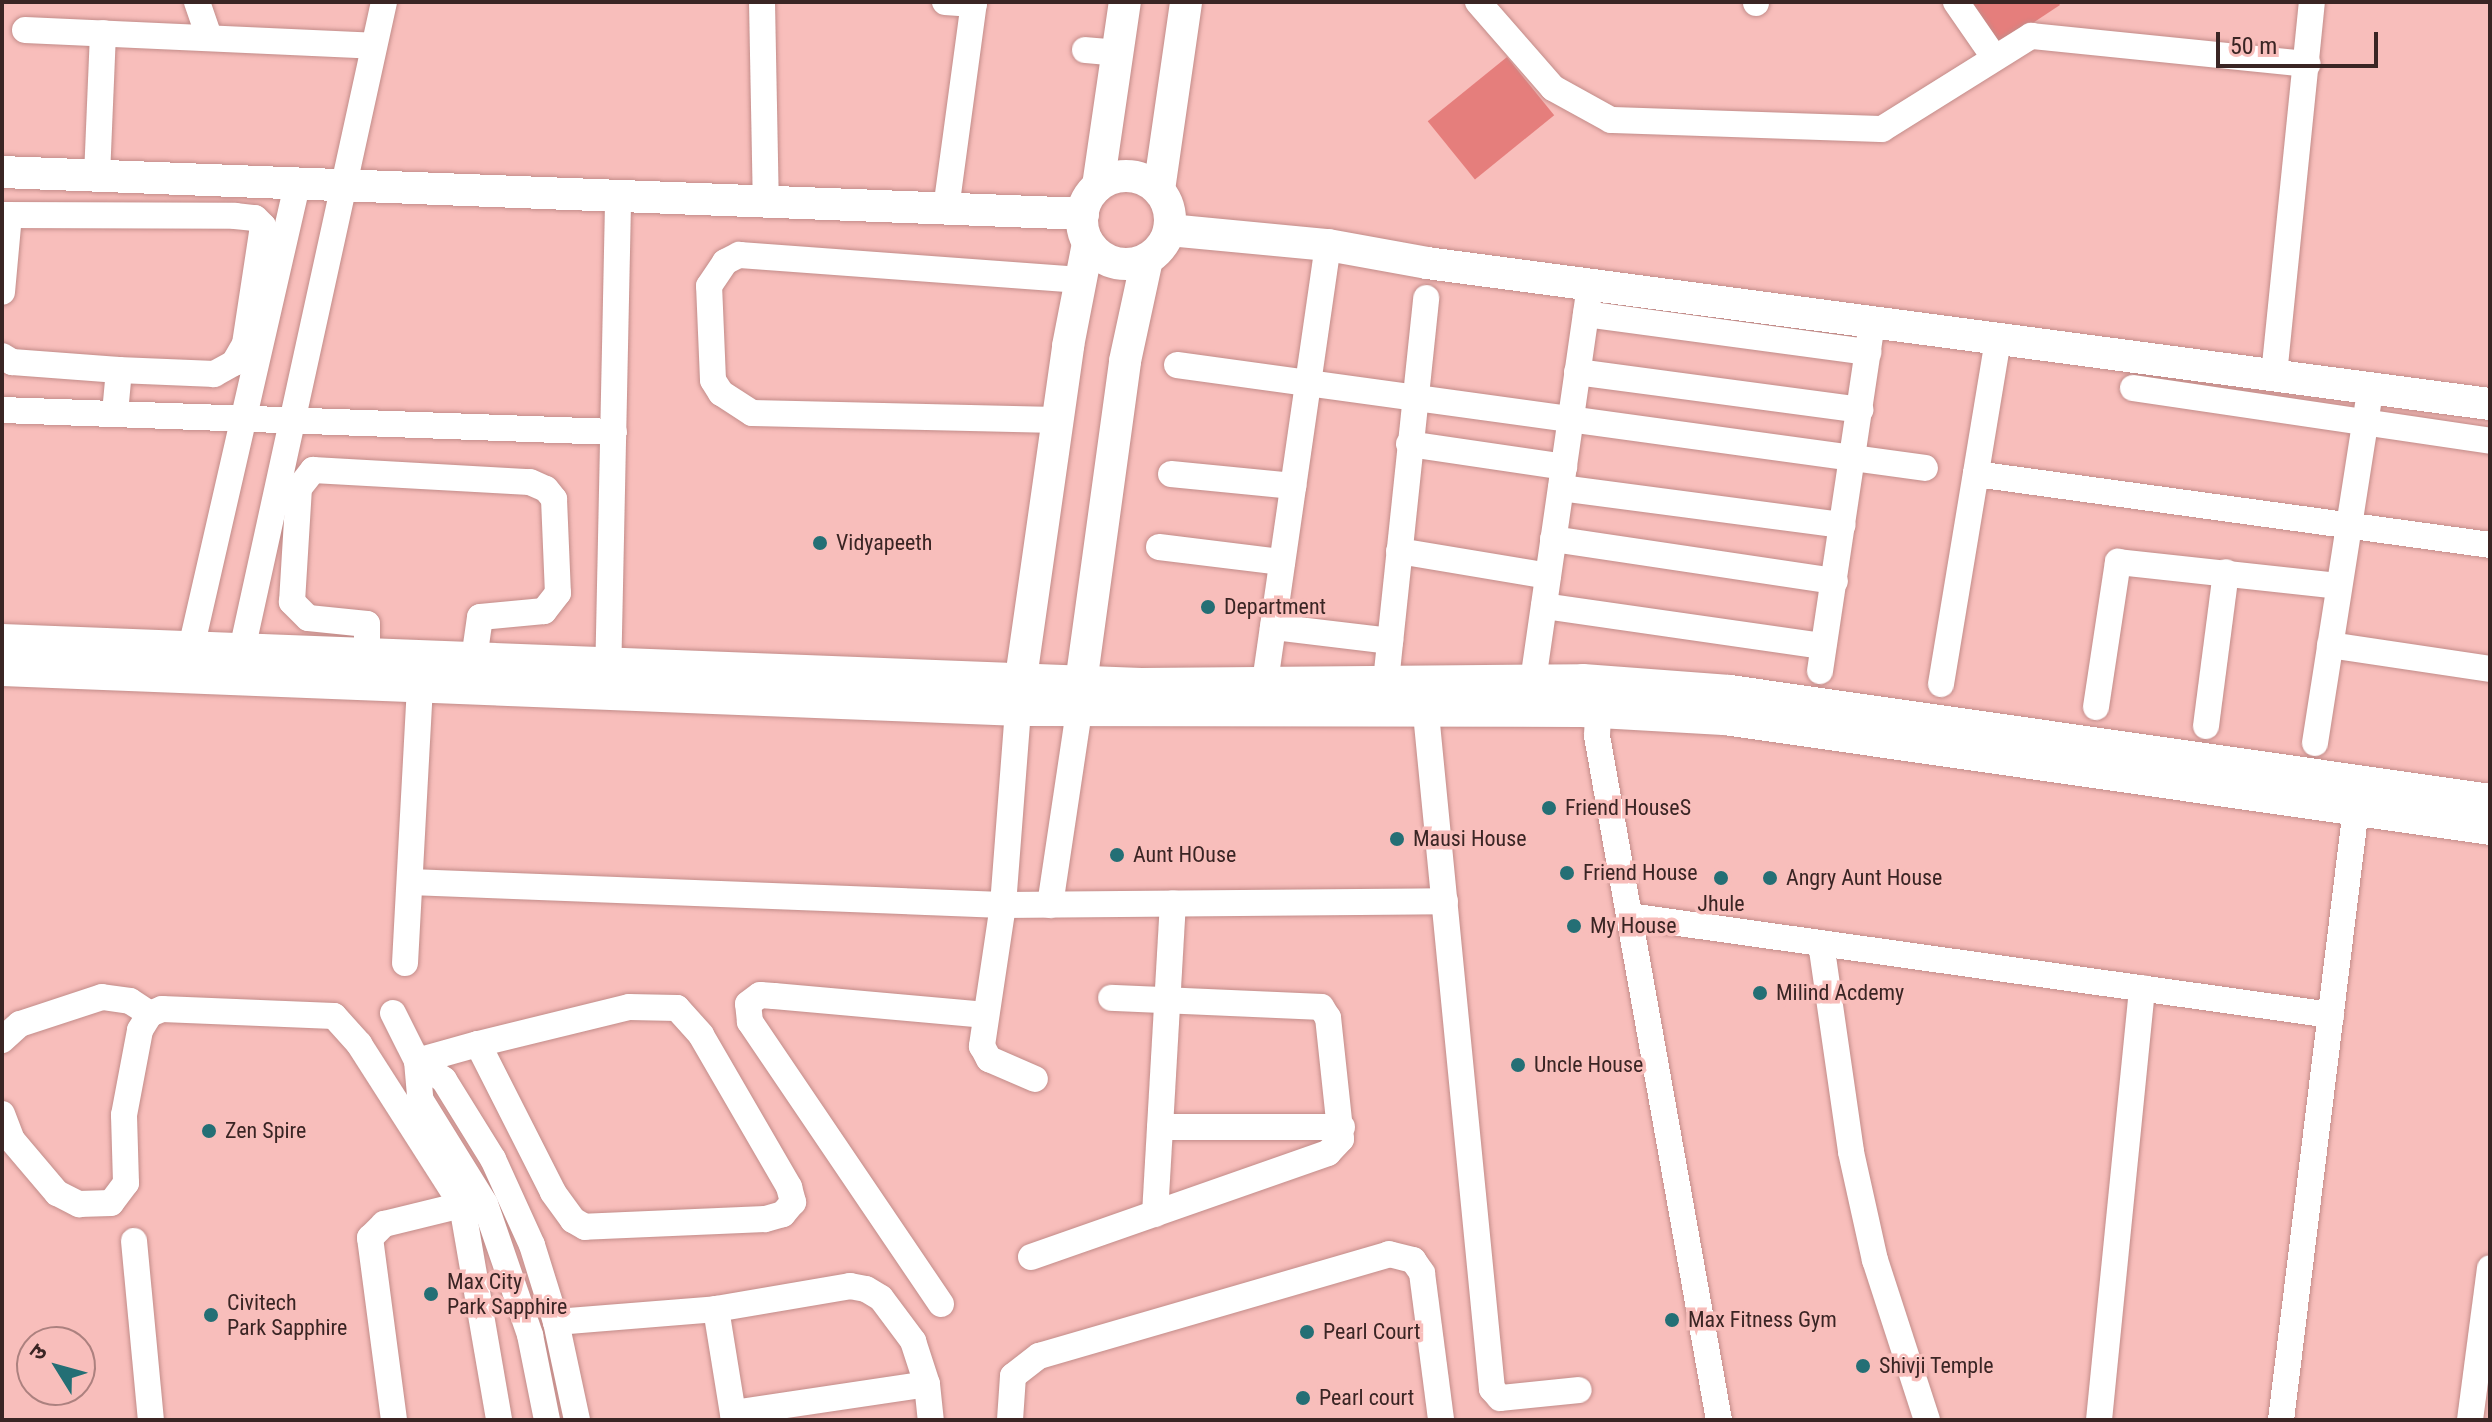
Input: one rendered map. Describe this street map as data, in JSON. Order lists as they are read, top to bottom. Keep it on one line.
{"places":["Vidyapeeth","Department","Friend HouseS","Mausi House","Aunt HOuse","Friend House","Jhule","Angry Aunt House","My House","Milind Acdemy","Uncle House","Zen Spire","Max City Park Sapphire","Civitech Park Sapphire","Max Fitness Gym","Pearl Court","Shivji Temple","Pearl court"],"scale_bar":"50 m","north":"top left"}
